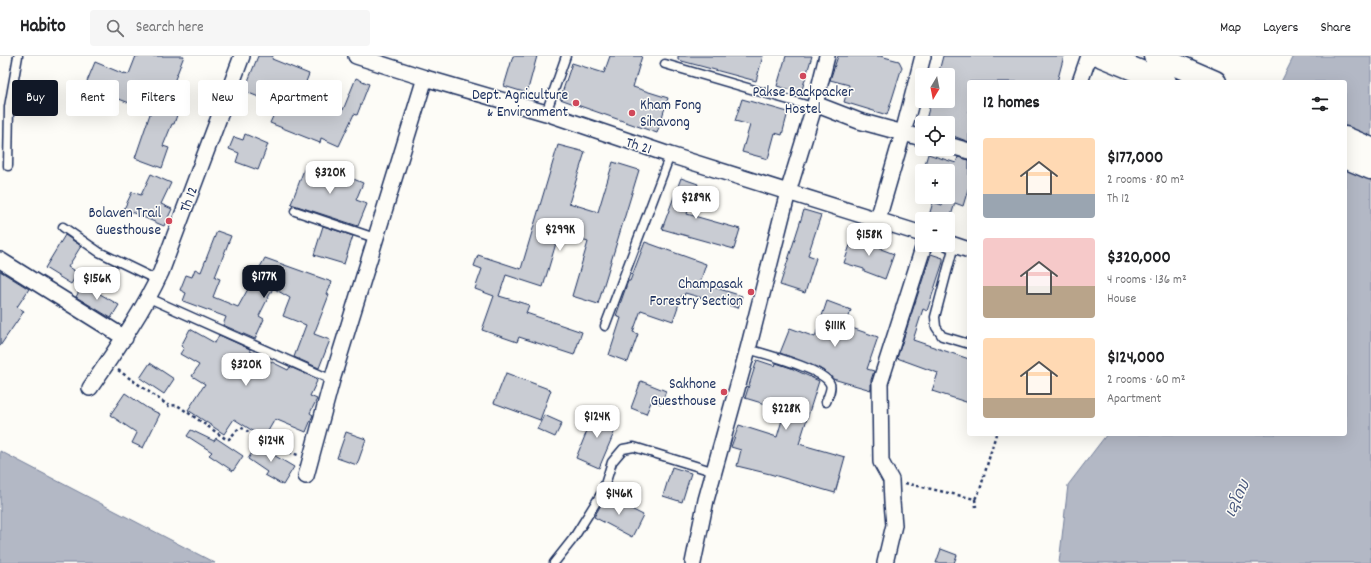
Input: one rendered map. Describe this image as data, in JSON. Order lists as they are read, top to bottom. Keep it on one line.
{"streets":{"street":["Th 21","Th 12"]},"water":["ເຊໂດນ"],"places":["Pakse Backpacker Hostel","Dept. Agriculture & Environment","Kham Fong Sihavong","Bolaven Trail Guesthouse","Champasak Forestry Section","Sakhone Guesthouse"],"north":"bottom","page":{"header":"Habito","search":"Search here","nav":["Map","Layers","Share"],"map_buttons":["+","−"],"chip":["Buy","Rent","Filters","New","Apartment"],"heading":"12 homes","list":[{"name":"$177,000","note":"2 rooms · 80 m² · Th 12"},{"name":"$320,000","note":"4 rooms · 136 m² · House"},{"name":"$124,000","note":"2 rooms · 60 m² · Apartment"}],"price":["$320K","$289K","$299K","$158K","$177K","$156K","$111K","$320K","$228K","$124K","$124K","$146K"]}}
